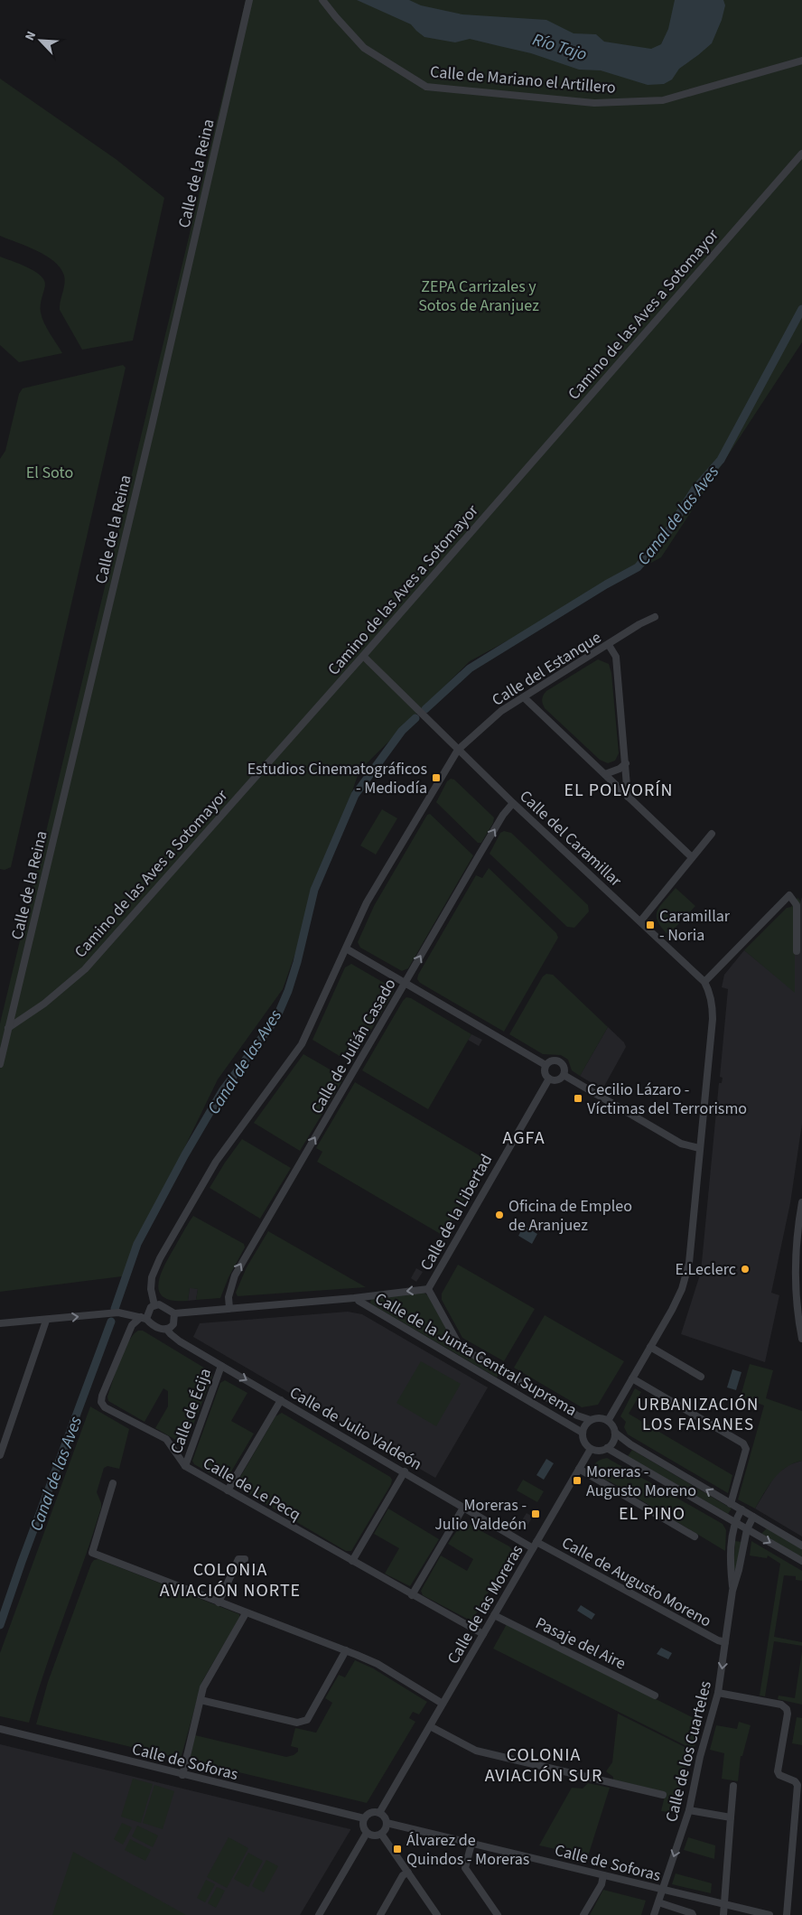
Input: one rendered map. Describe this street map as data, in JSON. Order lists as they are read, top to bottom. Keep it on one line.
{"streets":{"street":["Calle de Mariano el Artillero","Calle de la Reina","Camino de las Aves a Sotomayor","Calle del Estanque","Calle del Caramillar","Calle de Julián Casado","Calle de la Libertad","Calle de la Junta Central Suprema","Calle de Écija","Calle de Julio Valdeón","Calle de Le Pecq","Calle de Augusto Moreno","Calle de las Moreras","Pasaje del Aire","Calle de los Cuarteles","Calle de Soforas"]},"crossings":[["Calle de la Reina","Camino de las Aves a Sotomayor"],["Camino de las Aves a Sotomayor","Calle del Caramillar"],["Calle del Estanque","Calle del Caramillar"],["Calle del Estanque","Calle de la Junta Central Suprema"],["Calle del Estanque","Calle de Julio Valdeón"],["Calle del Estanque","Calle de Le Pecq"],["Calle del Caramillar","Calle de Julián Casado"],["Calle de Julián Casado","Calle de la Junta Central Suprema"],["Calle de la Libertad","Calle de la Junta Central Suprema"],["Calle de la Junta Central Suprema","Calle de Julio Valdeón"],["Calle de la Junta Central Suprema","Calle de Le Pecq"],["Calle de la Junta Central Suprema","Calle de las Moreras"],["Calle de Écija","Calle de Julio Valdeón"],["Calle de Écija","Calle de Le Pecq"],["Calle de Julio Valdeón","Calle de Le Pecq"],["Calle de Julio Valdeón","Calle de las Moreras"],["Calle de Le Pecq","Calle de las Moreras"],["Calle de Augusto Moreno","Calle de las Moreras"],["Calle de Augusto Moreno","Calle de los Cuarteles"],["Calle de las Moreras","Pasaje del Aire"],["Calle de las Moreras","Calle de Soforas"],["Calle de los Cuarteles","Calle de Soforas"]],"one_way":["Calle de Julián Casado"],"districts":["EL POLVORÍN","AGFA","URBANIZACIÓN LOS FAISANES","EL PINO","COLONIA AVIACIÓN NORTE","COLONIA AVIACIÓN SUR"],"water":["Río Tajo","Canal de las Aves"],"parks":["ZEPA Carrizales y Sotos de Aranjuez","El Soto"],"places":{"transit":["Estudios Cinematográficos - Mediodía","Caramillar - Noria","Cecilio Lázaro - Víctimas del Terrorismo","Moreras - Augusto Moreno","Moreras - Julio Valdeón","Álvarez de Quindos - Moreras"],"other":["Oficina de Empleo de Aranjuez","E.Leclerc"]},"north":"top left"}
